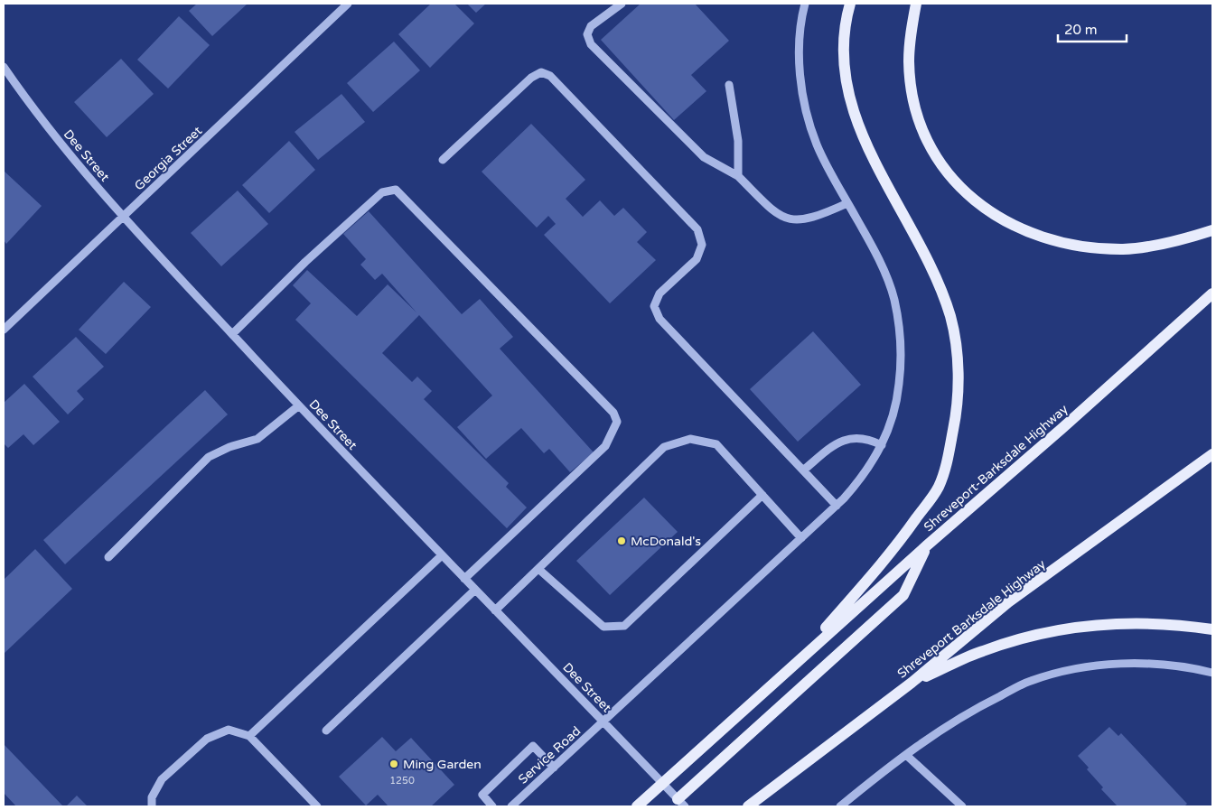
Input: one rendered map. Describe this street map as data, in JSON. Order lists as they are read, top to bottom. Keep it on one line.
{"streets":{"main road":["Shreveport-Barksdale Highway","Shreveport Barksdale Highway"],"street":["Dee Street","Georgia Street","Service Road"]},"crossings":[["Dee Street","Georgia Street"],["Dee Street","Service Road"]],"places":["McDonald's","Ming Garden"],"house_numbers":["1250"],"scale_bar":"20 m"}
